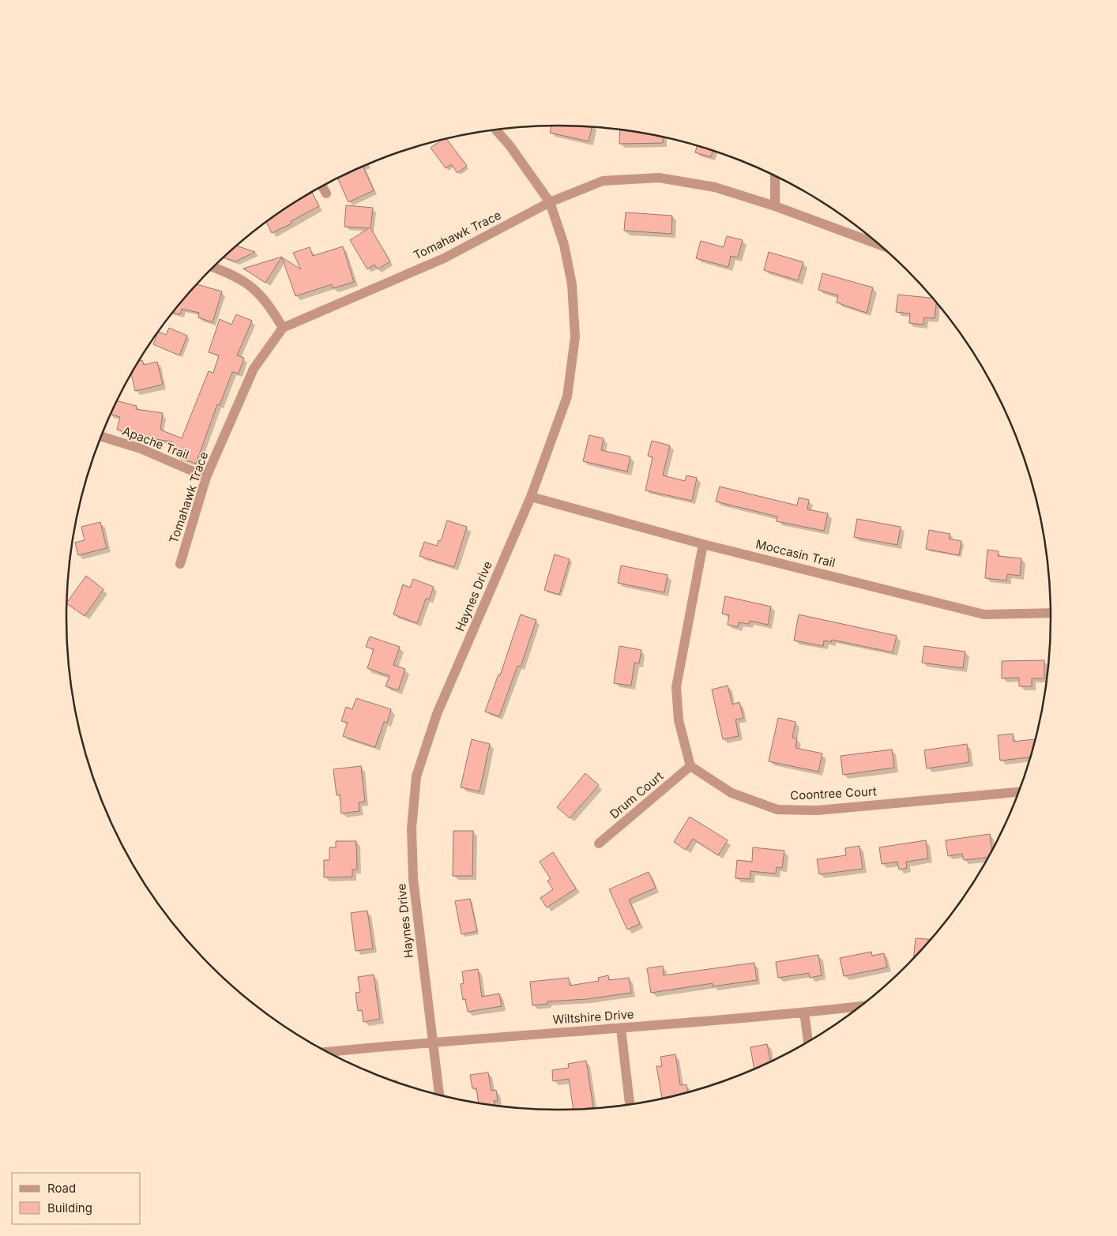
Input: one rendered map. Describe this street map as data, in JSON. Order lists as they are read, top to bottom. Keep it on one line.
{"streets":{"street":["Tomahawk Trace","Apache Trail","Moccasin Trail","Haynes Drive","Coontree Court","Drum Court","Wiltshire Drive"]},"crossings":[["Tomahawk Trace","Apache Trail"],["Tomahawk Trace","Haynes Drive"],["Moccasin Trail","Haynes Drive"],["Haynes Drive","Wiltshire Drive"],["Coontree Court","Drum Court"]],"legend":["Road","Building"]}
